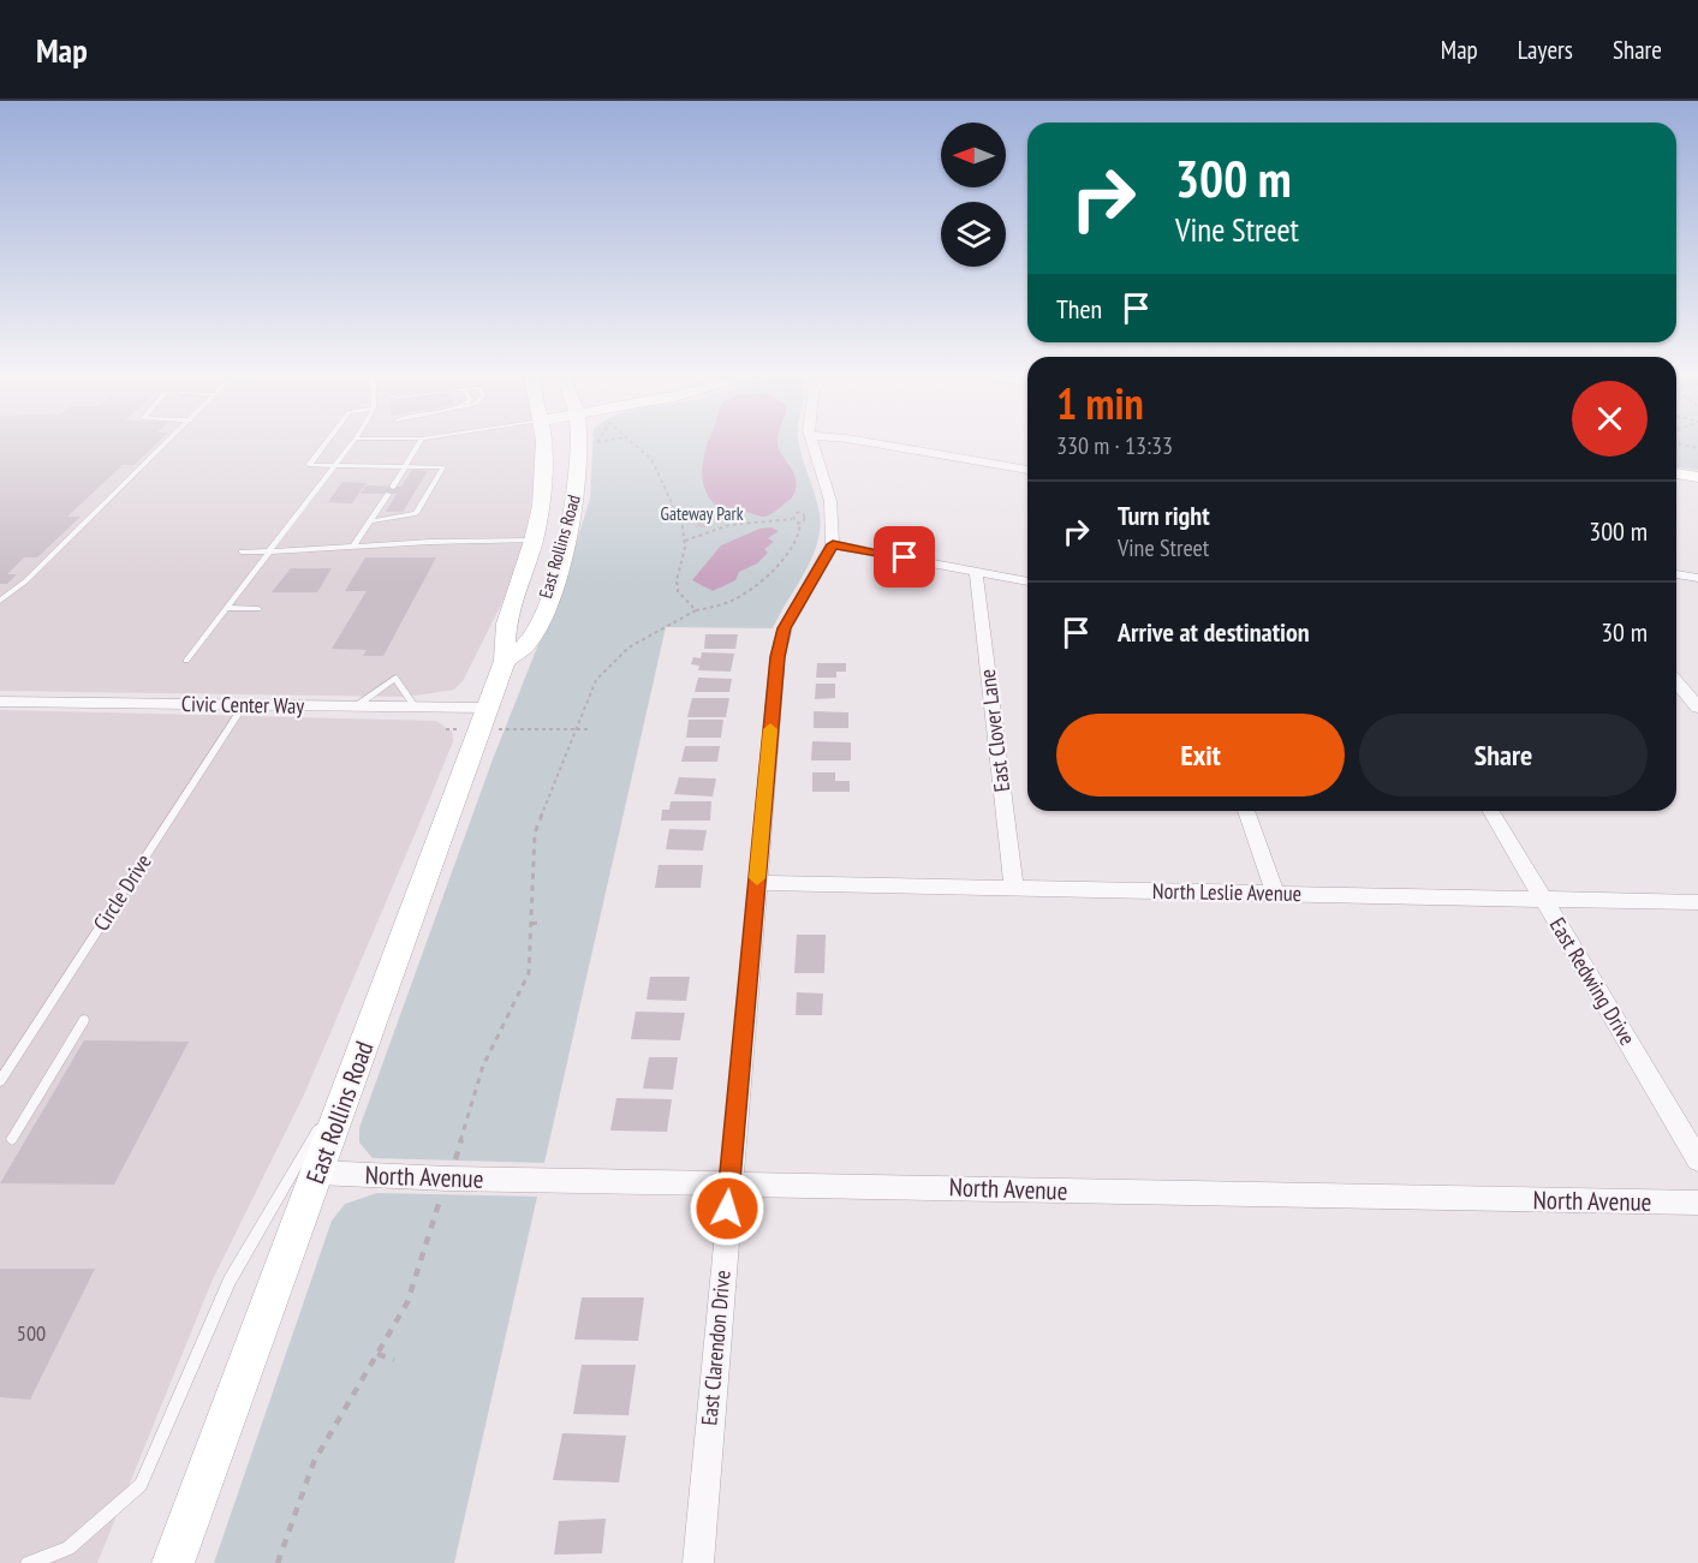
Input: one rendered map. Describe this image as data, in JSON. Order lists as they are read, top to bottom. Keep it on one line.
{"streets":{"main road":["East Rollins Road"],"street":["Civic Center Way","East Clover Lane","North Leslie Avenue","East Redwing Drive","North Avenue","East Clarendon Drive"],"lane":["Circle Drive"]},"crossings":[["East Rollins Road","Civic Center Way"],["East Rollins Road","North Avenue"],["Civic Center Way","Circle Drive"],["East Clover Lane","North Leslie Avenue"],["North Leslie Avenue","East Redwing Drive"],["North Leslie Avenue","East Clarendon Drive"],["North Avenue","East Clarendon Drive"]],"parks":["Gateway Park"],"house_numbers":["500"],"north":"left","page":{"header":"Map","nav":["Map","Layers","Share"],"turn":["300 m","Vine Street"],"then":"Then","heading":["1 min","330 m · 13:33"],"list":[{"name":"Turn right","note":"Vine Street","value":"300 m"},{"name":"Arrive at destination","value":"30 m"}],"buttons":["Exit","Share"]}}
